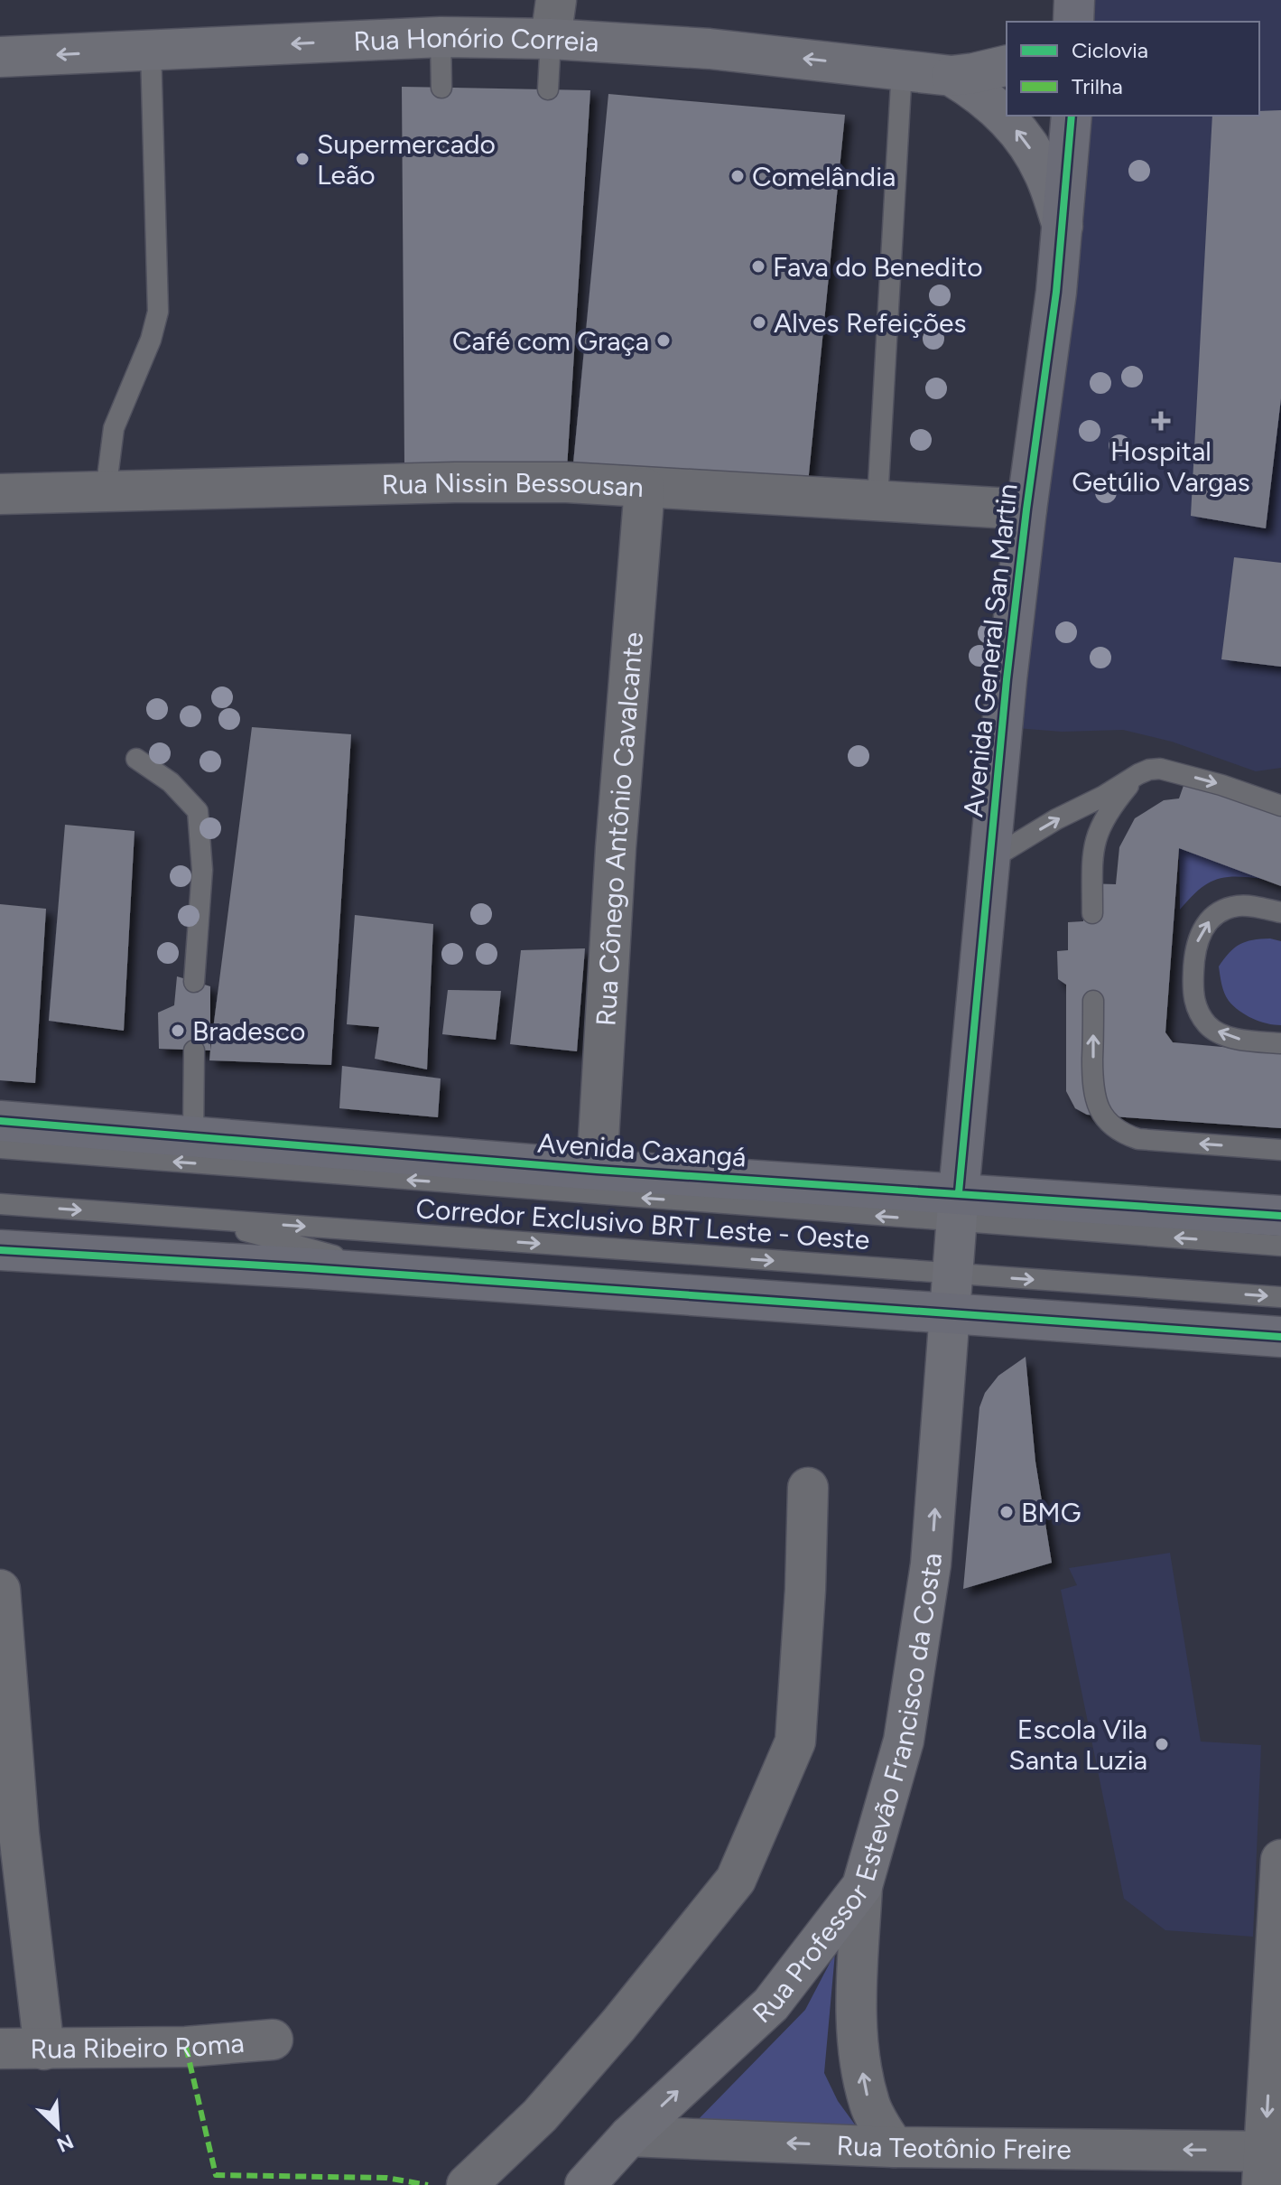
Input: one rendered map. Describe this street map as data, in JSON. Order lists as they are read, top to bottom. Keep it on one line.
{"streets":{"main road":["Rua Honório Correia","Avenida General San Martin","Avenida Caxangá","Rua Professor Estevão Francisco da Costa"],"street":["Rua Nissin Bessousan","Rua Cônego Antônio Cavalcante","Rua Ribeiro Roma","Rua Teotônio Freire"],"lane":["Corredor Exclusivo BRT Leste - Oeste"]},"crossings":[["Rua Honório Correia","Avenida General San Martin"],["Rua Nissin Bessousan","Avenida General San Martin"],["Rua Nissin Bessousan","Rua Cônego Antônio Cavalcante"],["Avenida General San Martin","Avenida Caxangá"],["Avenida General San Martin","Corredor Exclusivo BRT Leste - Oeste"],["Avenida General San Martin","Rua Professor Estevão Francisco da Costa"],["Rua Cônego Antônio Cavalcante","Avenida Caxangá"],["Avenida Caxangá","Corredor Exclusivo BRT Leste - Oeste"],["Avenida Caxangá","Rua Professor Estevão Francisco da Costa"],["Corredor Exclusivo BRT Leste - Oeste","Rua Professor Estevão Francisco da Costa"],["Rua Professor Estevão Francisco da Costa","Rua Teotônio Freire"]],"one_way":["Rua Honório Correia","Rua Professor Estevão Francisco da Costa","Rua Teotônio Freire"],"places":{"other":["Supermercado Leão","Comelândia","Fava do Benedito","Alves Refeições","Café com Graça","Bradesco","BMG","Escola Vila Santa Luzia"],"health":["Hospital Getúlio Vargas"]},"legend":["Ciclovia","Trilha"],"north":"bottom right"}
